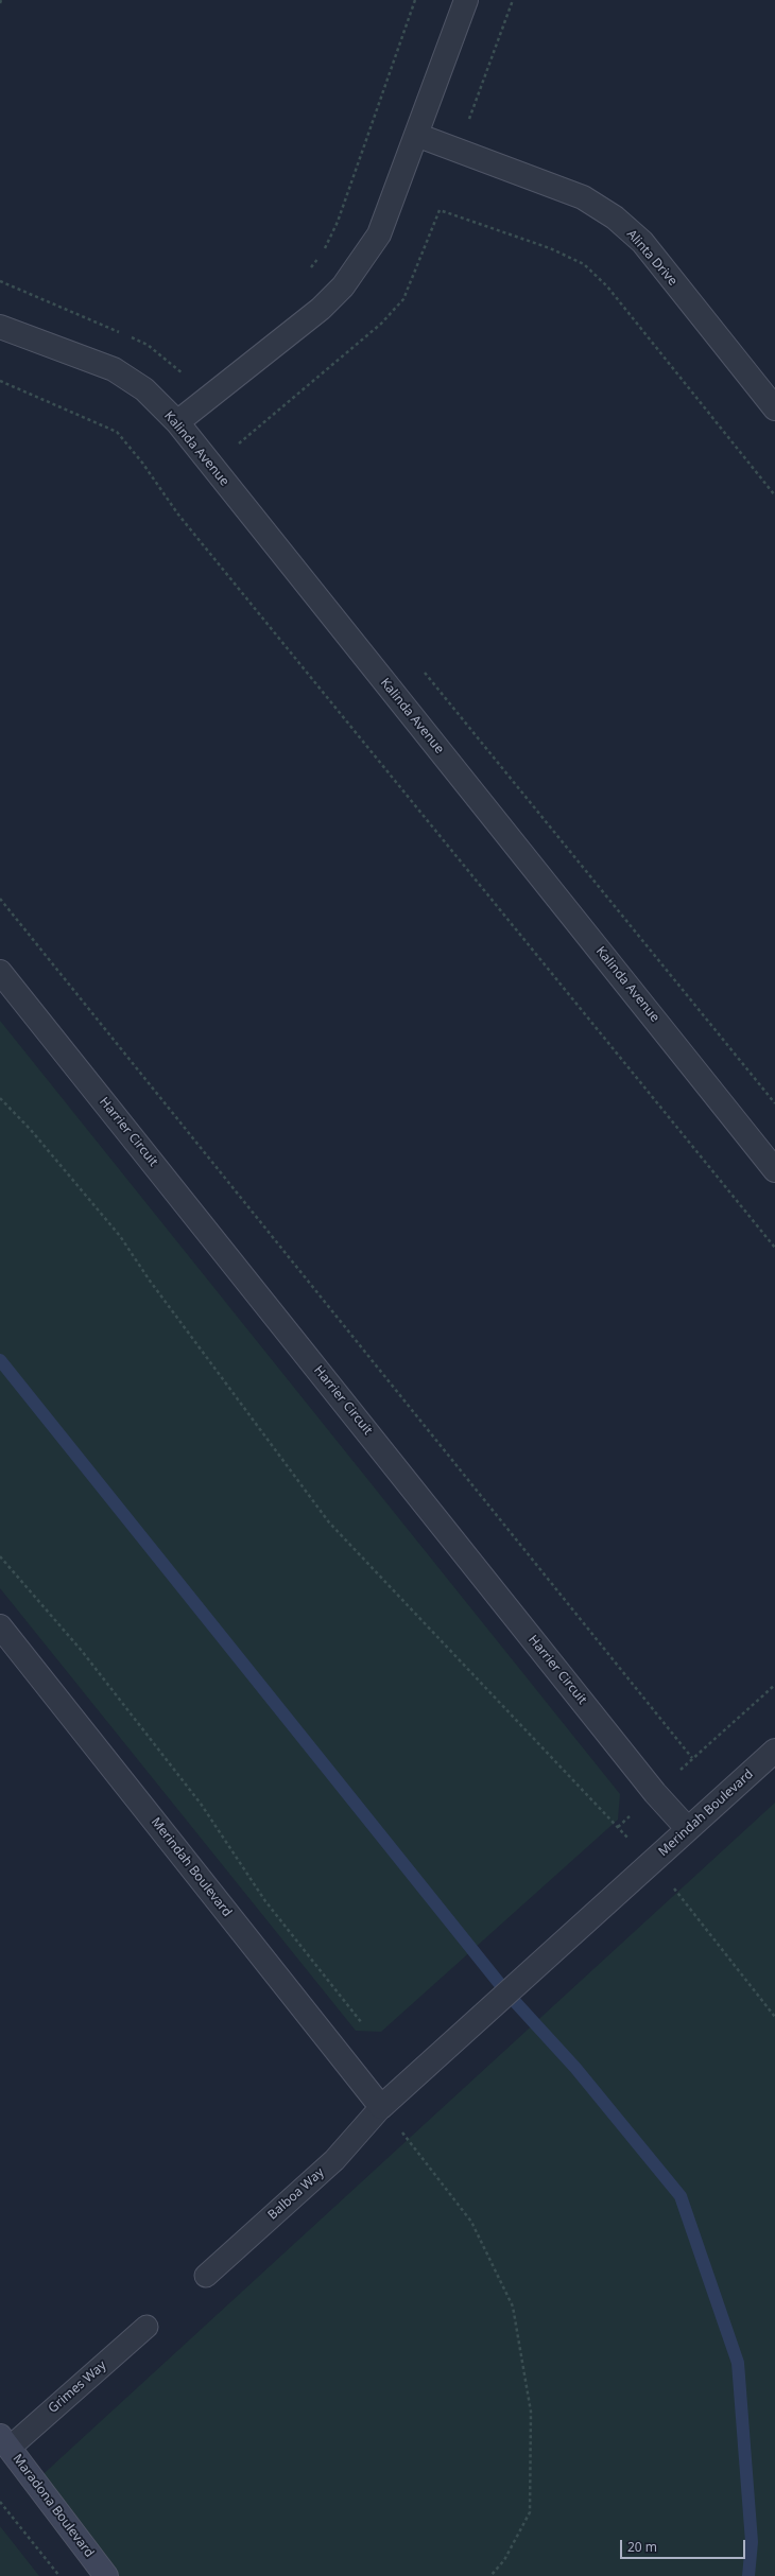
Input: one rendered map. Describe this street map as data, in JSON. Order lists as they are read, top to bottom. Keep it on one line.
{"streets":{"street":["Alinta Drive","Kalinda Avenue","Harrier Circuit","Merindah Boulevard","Maradona Boulevard"],"lane":["Balboa Way","Grimes Way"]},"crossings":[["Harrier Circuit","Merindah Boulevard"],["Merindah Boulevard","Balboa Way"],["Grimes Way","Maradona Boulevard"]],"scale_bar":"20 m"}
